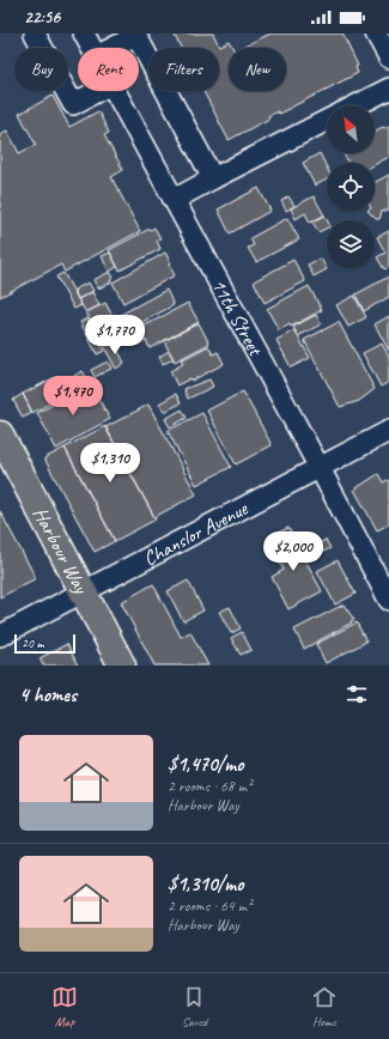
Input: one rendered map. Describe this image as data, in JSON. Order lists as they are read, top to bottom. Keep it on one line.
{"streets":{"main road":["Harbour Way"],"street":["11th Street","Chanslor Avenue"]},"crossings":[["11th Street","Chanslor Avenue"],["Chanslor Avenue","Harbour Way"]],"scale_bar":"20 m","north":"top left","page":{"status":"22:56","chip":["Buy","Rent","Filters","New"],"price":["$1,770","$1,470","$1,310","$2,000"],"scale":"20 m","heading":"4 homes","list":[{"name":"$1,470/mo","note":"2 rooms · 68 m² · Harbour Way"},{"name":"$1,310/mo","note":"2 rooms · 64 m² · Harbour Way"}],"tabs":["Map","Saved","Home"]}}
